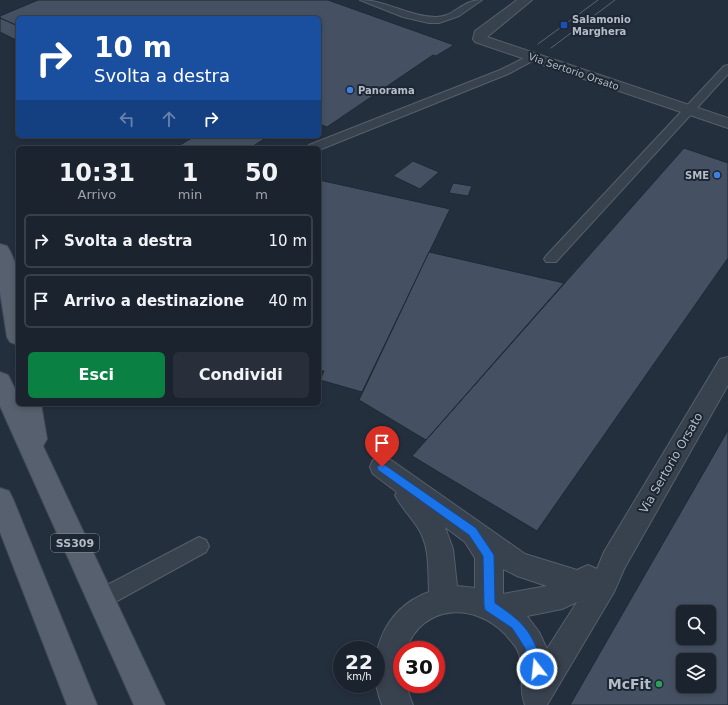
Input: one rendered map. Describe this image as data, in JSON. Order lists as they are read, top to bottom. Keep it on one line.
{"streets":{"main road":["SS309"],"street":["Via Sertorio Orsato"]},"places":{"transit":["Salamonio Marghera"],"other":["Panorama","SME","McFit"]},"page":{"turn":["10 m","Svolta a destra"],"eta":["10:31","Arrivo","1","min","50","m"],"list":[{"name":"Svolta a destra","value":"10 m"},{"name":"Arrivo a destinazione","value":"40 m"}],"buttons":["Esci","Condividi"],"speed":"22 km/h","limit":"30"}}
